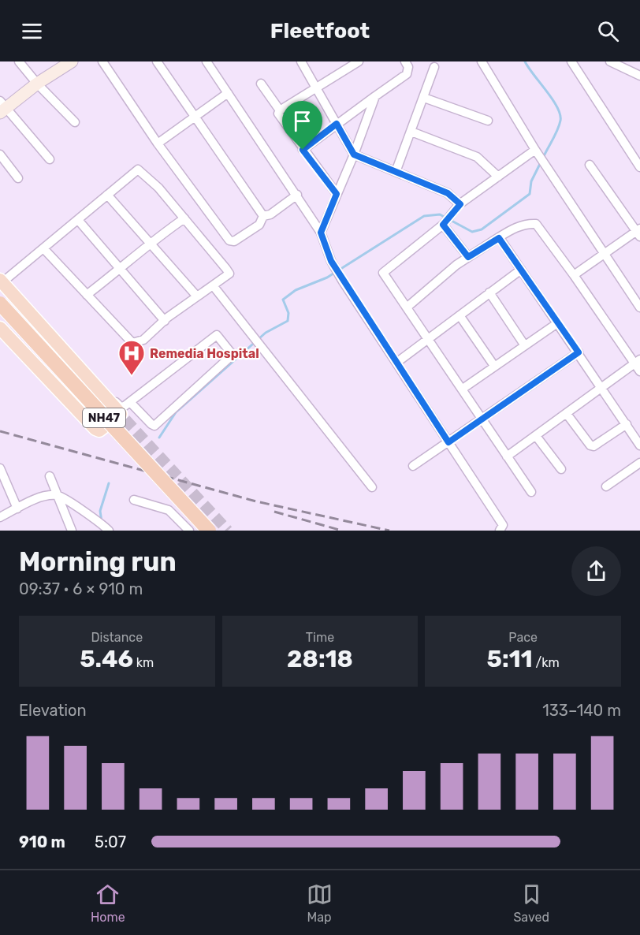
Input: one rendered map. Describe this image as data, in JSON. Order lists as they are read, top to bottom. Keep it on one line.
{"streets":{"highway":["NH47"]},"places":{"hospital":["Remedia Hospital"]},"page":{"header":"Fleetfoot","heading":["Morning run","09:37 · 6 × 910 m"],"stats":[["Distance","5.46 km"],["Time","28:18"],["Pace","5:11 /km"]],"chart":["Elevation","133–140 m"],"list":[{"name":"910 m","note":"5:07"}],"tabs":["Home","Map","Saved"]}}
